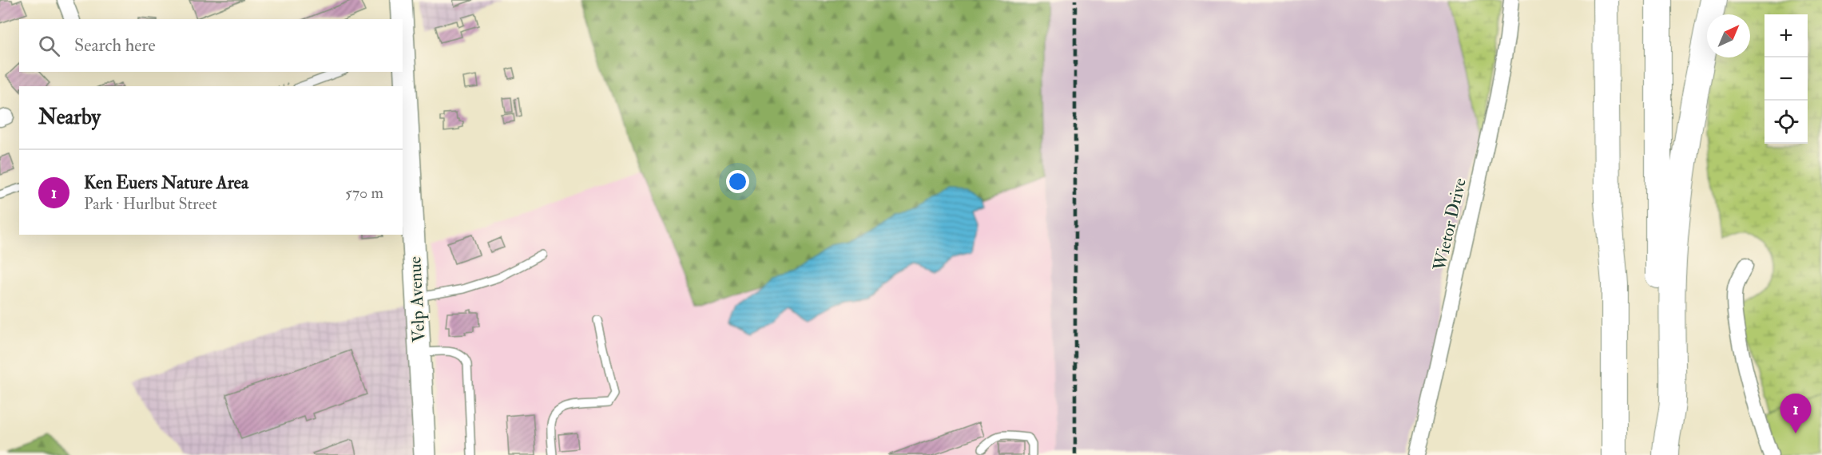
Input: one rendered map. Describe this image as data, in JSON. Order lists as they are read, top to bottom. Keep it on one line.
{"streets":{"main road":["Velp Avenue"],"street":["Wietor Drive"]},"north":"top right","page":{"map_buttons":["+","−"],"search":"Search here","heading":"Nearby","list":[{"mark":"1","name":"Ken Euers Nature Area","note":"Park · Hurlbut Street","value":"570 m"}],"pins":"1"}}
